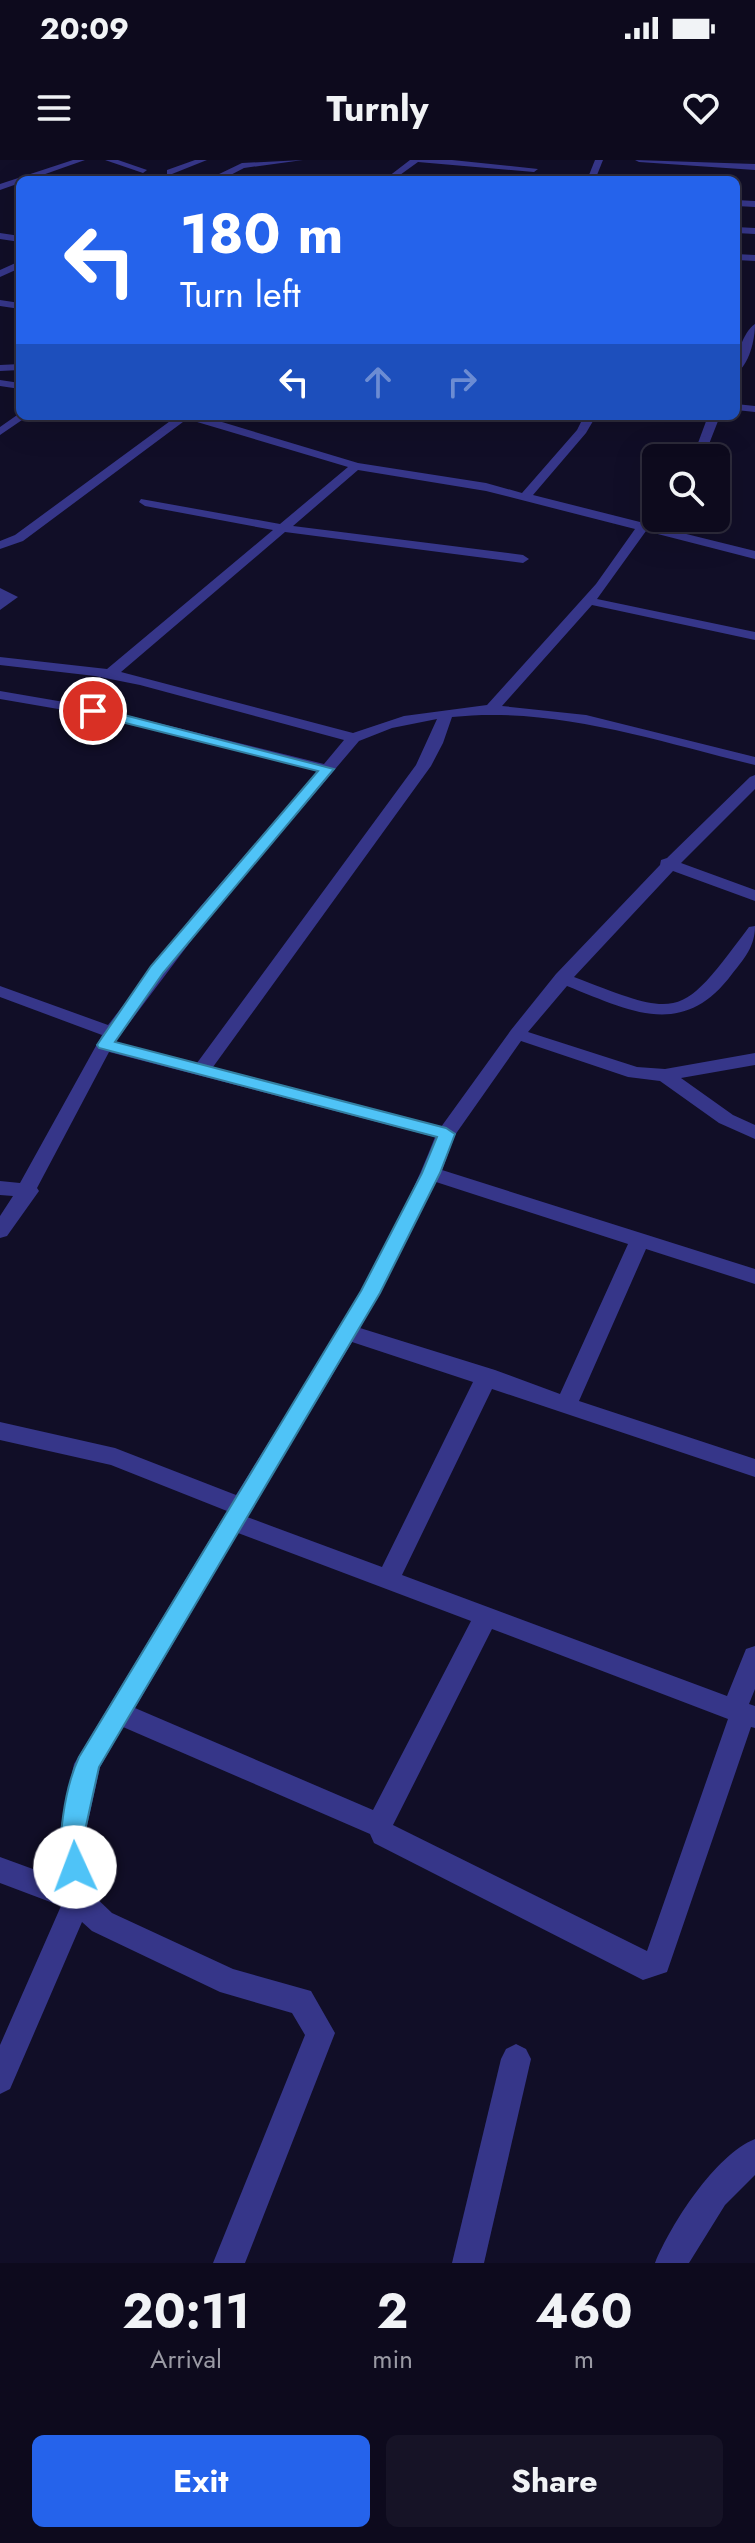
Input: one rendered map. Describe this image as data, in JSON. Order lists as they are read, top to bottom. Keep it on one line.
{"page":{"status":"20:09","header":"Turnly","turn":["180 m","Turn left"],"eta":["20:11","Arrival","2","min","460","m"],"buttons":["Exit","Share"]}}
